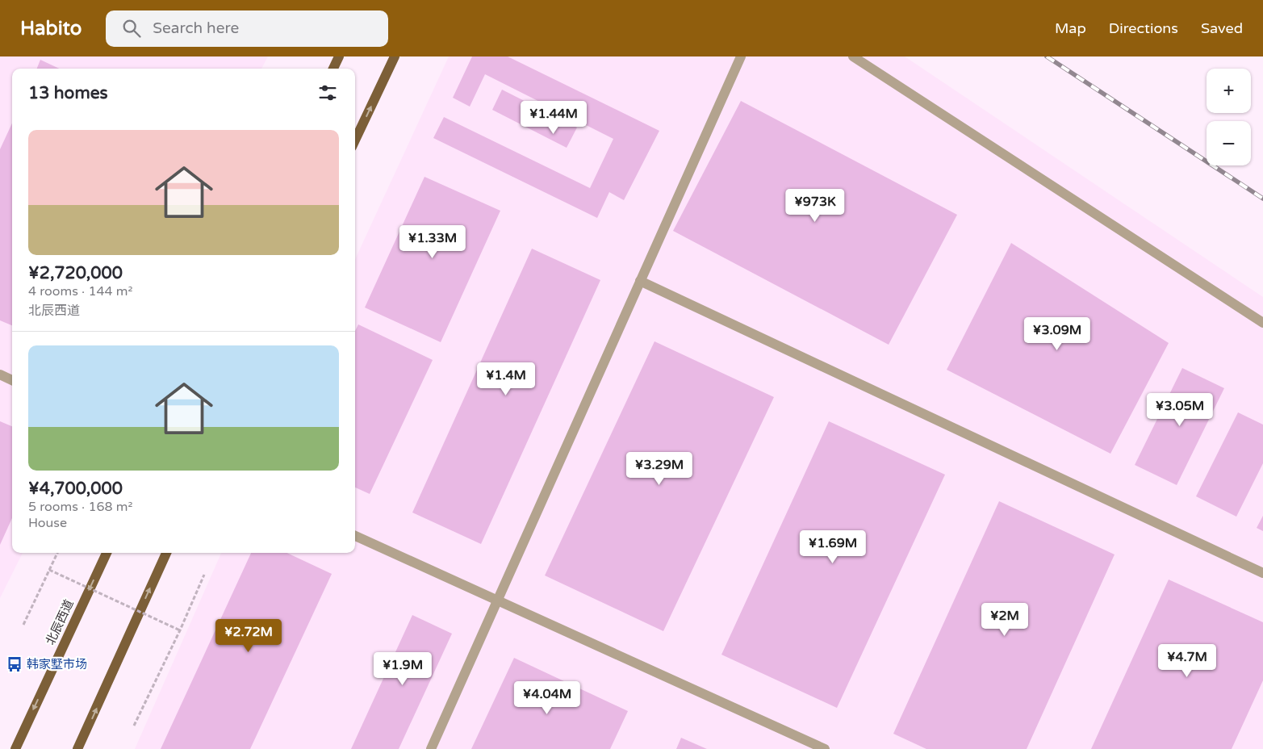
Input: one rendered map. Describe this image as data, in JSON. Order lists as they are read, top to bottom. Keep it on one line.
{"streets":{"main road":["北辰西道"]},"places":{"bus stop":["韩家墅市场"]},"page":{"header":"Habito","search":"Search here","nav":["Map","Directions","Saved"],"map_buttons":["+","−"],"heading":"13 homes","price":["¥1.44M","¥973K","¥1.33M","¥3.09M","¥1.4M","¥3.05M","¥3.29M","¥1.69M","¥2M","¥2.72M","¥4.7M","¥1.9M","¥4.04M"],"list":[{"name":"¥2,720,000","note":"4 rooms · 144 m² · 北辰西道"},{"name":"¥4,700,000","note":"5 rooms · 168 m² · House"}]}}
